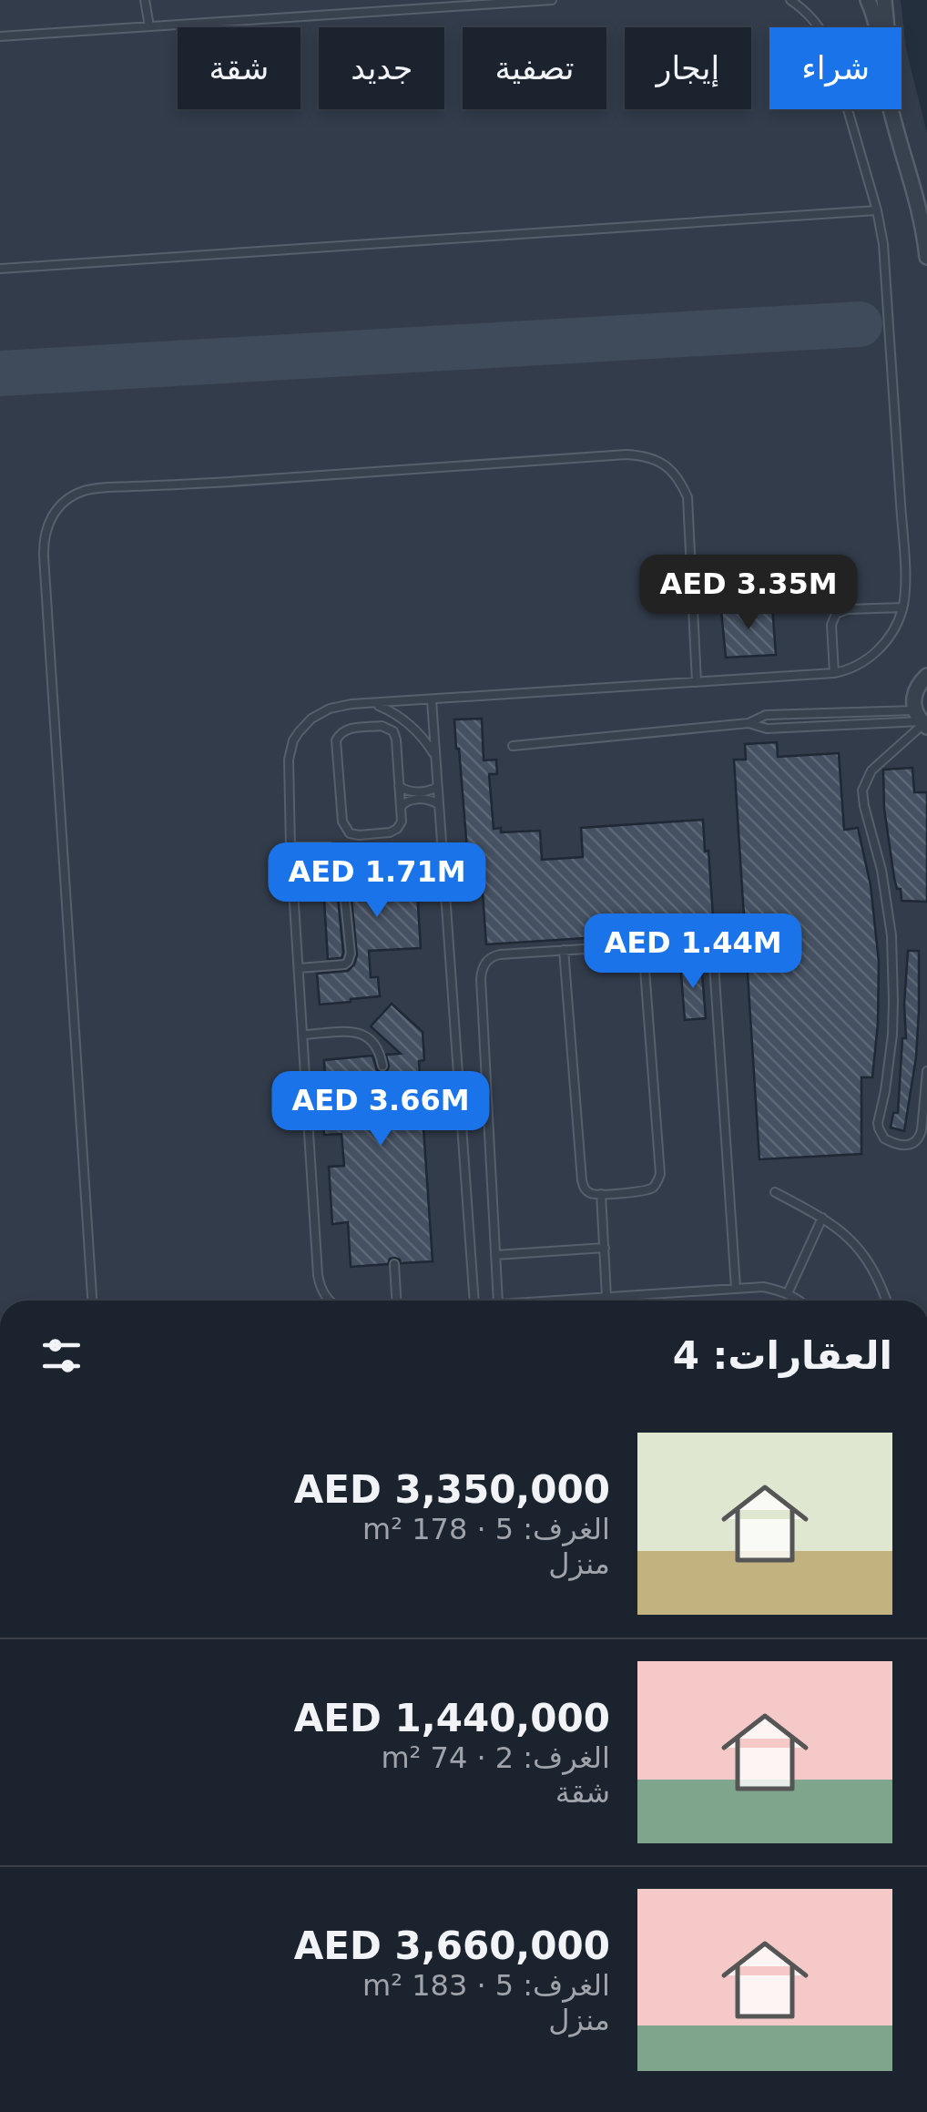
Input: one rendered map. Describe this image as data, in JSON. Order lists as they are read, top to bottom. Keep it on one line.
{"page":{"chip":["شراء","إيجار","تصفية","جديد","شقة"],"price":["AED 3.35M","AED 1.71M","AED 1.44M","AED 3.66M"],"heading":"العقارات: 4","list":[{"name":"AED 3,350,000","note":"الغرف: 5 · 178 m² · منزل"},{"name":"AED 1,440,000","note":"الغرف: 2 · 74 m² · شقة"},{"name":"AED 3,660,000","note":"الغرف: 5 · 183 m² · منزل"}]}}
